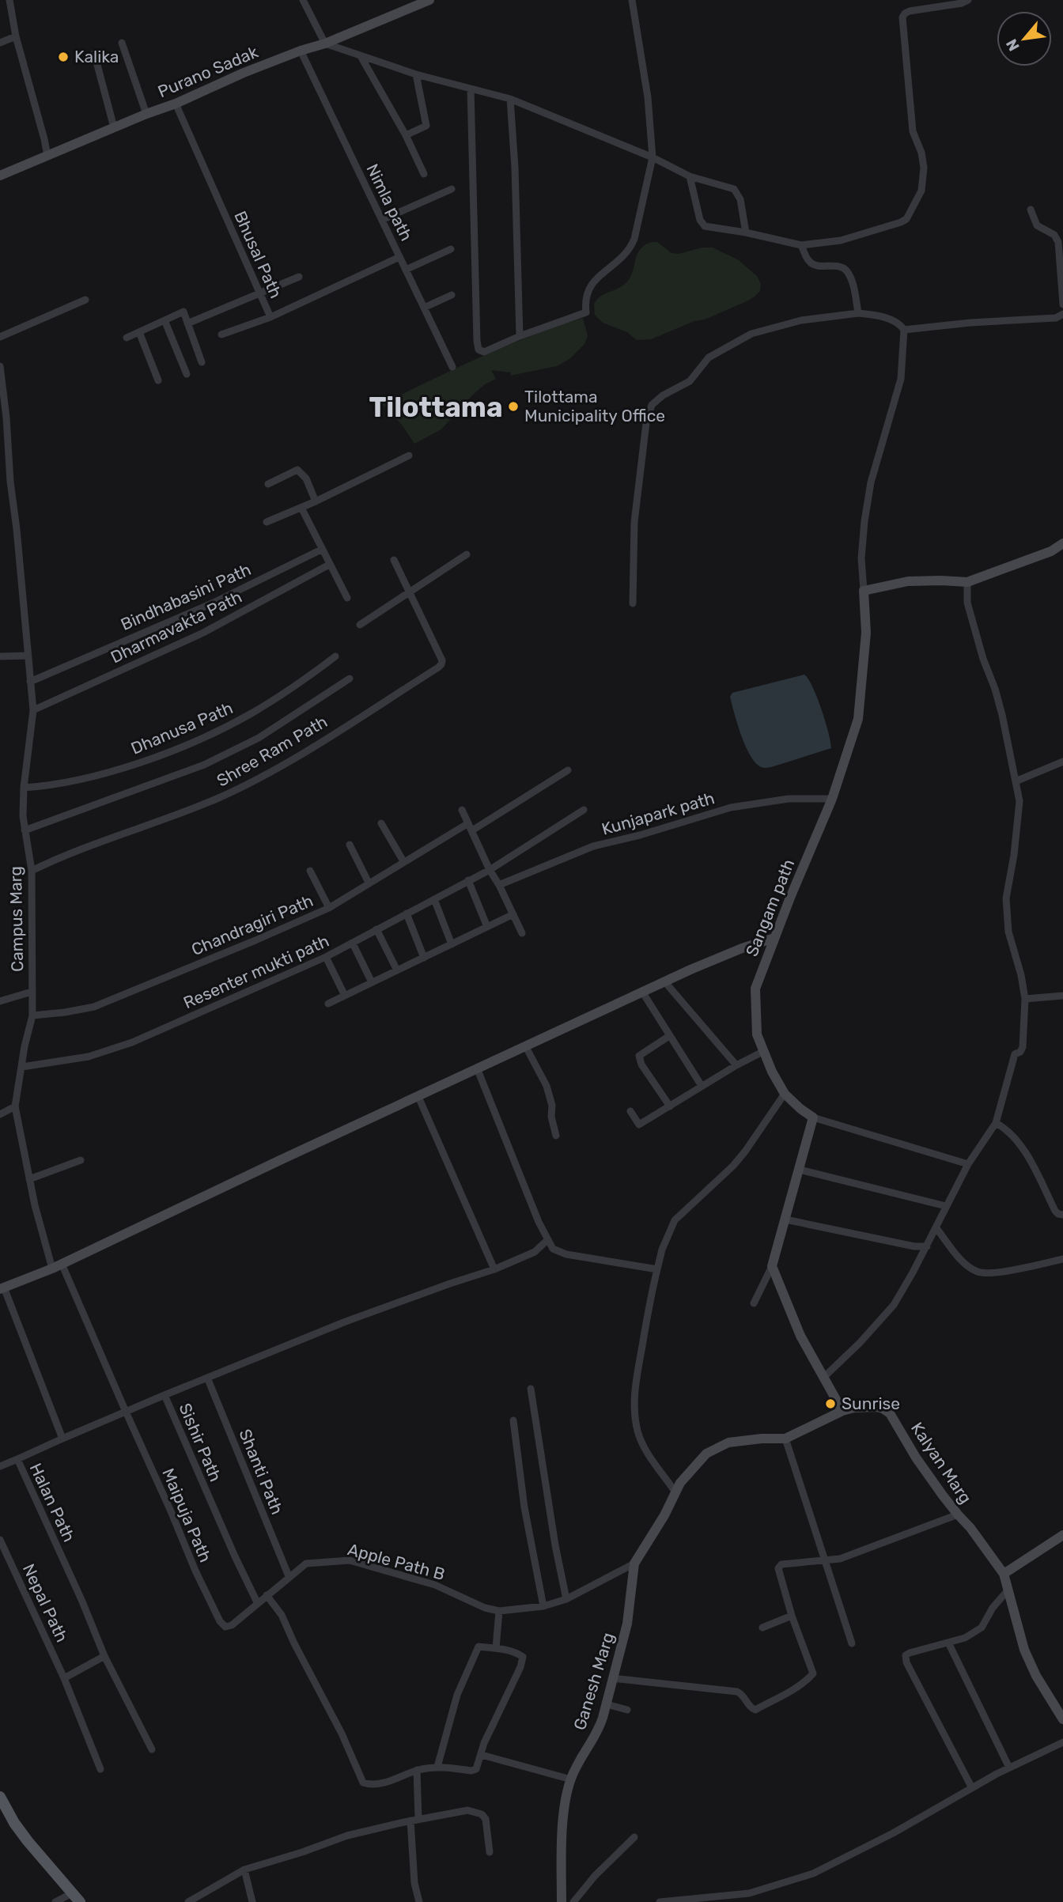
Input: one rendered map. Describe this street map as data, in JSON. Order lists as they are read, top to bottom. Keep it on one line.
{"streets":{"street":["Purano Sadak","Nimla path","Bhusal Path","Bindhabasini Path","Dharmavakta Path","Dhanusa Path","Shree Ram Path","Kunjapark path","Sangam path","Campus Marg","Chandragiri Path","Resenter mukti path","Sishir Path","Kalyan Marg","Shanti Path","Halan Path","Maipuja Path","Apple Path B","Nepal Path","Ganesh Marg"]},"crossings":[["Purano Sadak","Nimla path"],["Purano Sadak","Bhusal Path"],["Nimla path","Bhusal Path"],["Bindhabasini Path","Campus Marg"],["Dharmavakta Path","Campus Marg"],["Dhanusa Path","Campus Marg"],["Shree Ram Path","Campus Marg"],["Kunjapark path","Sangam path"],["Campus Marg","Chandragiri Path"],["Campus Marg","Resenter mukti path"],["Campus Marg","Maipuja Path"],["Sishir Path","Halan Path"],["Sishir Path","Maipuja Path"],["Sishir Path","Apple Path B"],["Kalyan Marg","Apple Path B"],["Kalyan Marg","Ganesh Marg"],["Shanti Path","Apple Path B"],["Maipuja Path","Apple Path B"],["Apple Path B","Ganesh Marg"]],"districts":["Tilottama"],"places":["Kalika","Tilottama Municipality Office","Sunrise"],"north":"bottom left"}
